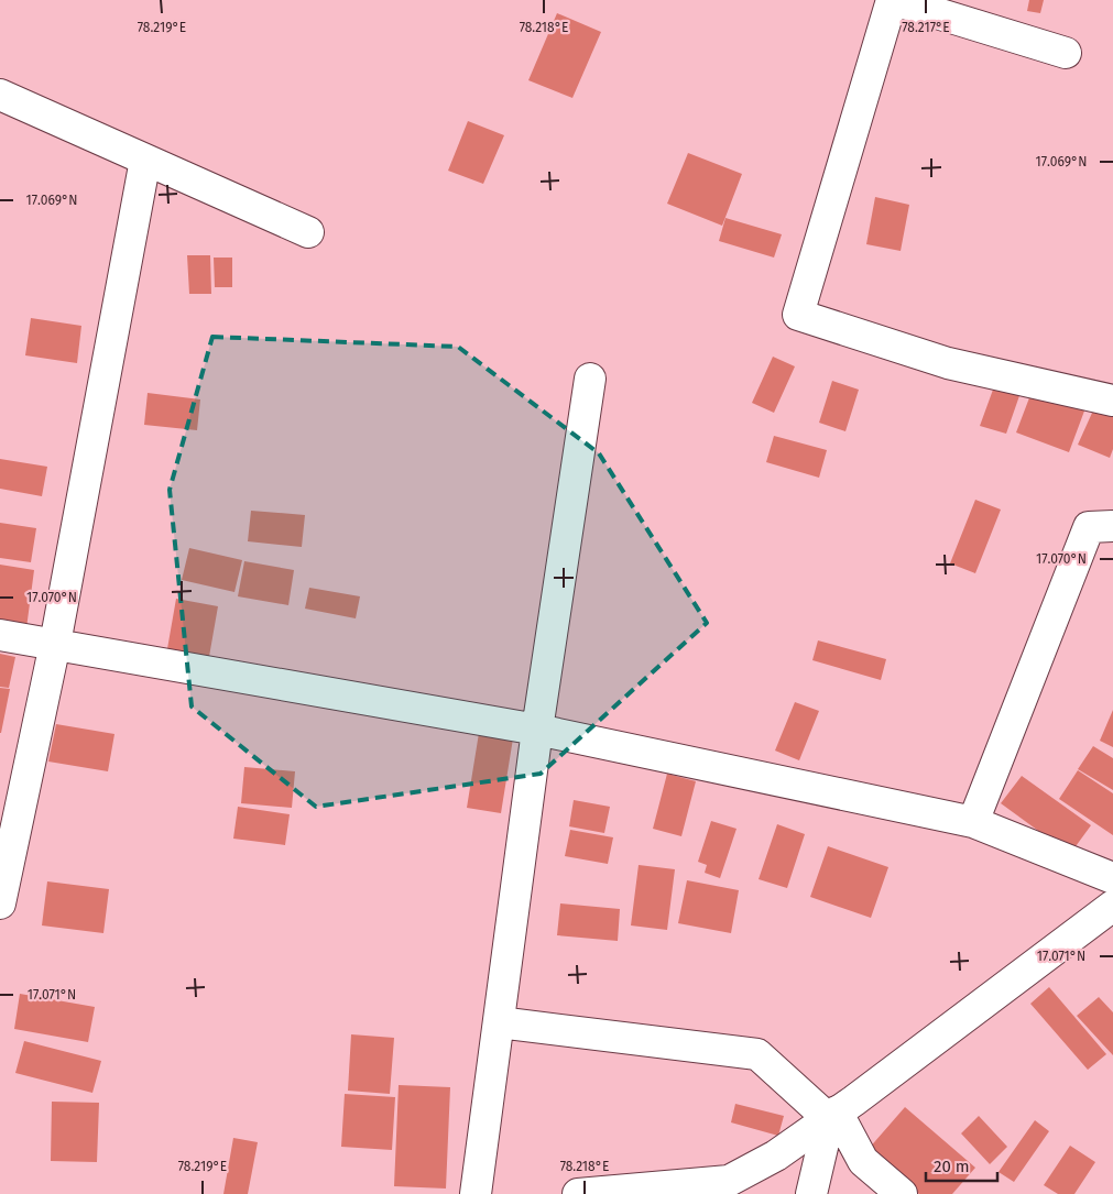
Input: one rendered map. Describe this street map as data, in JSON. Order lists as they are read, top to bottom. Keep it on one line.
{"scale_bar":"20 m","coordinates":["78.219°E","78.218°E","78.217°E","17.069°N","17.070°N","17.071°N"]}
